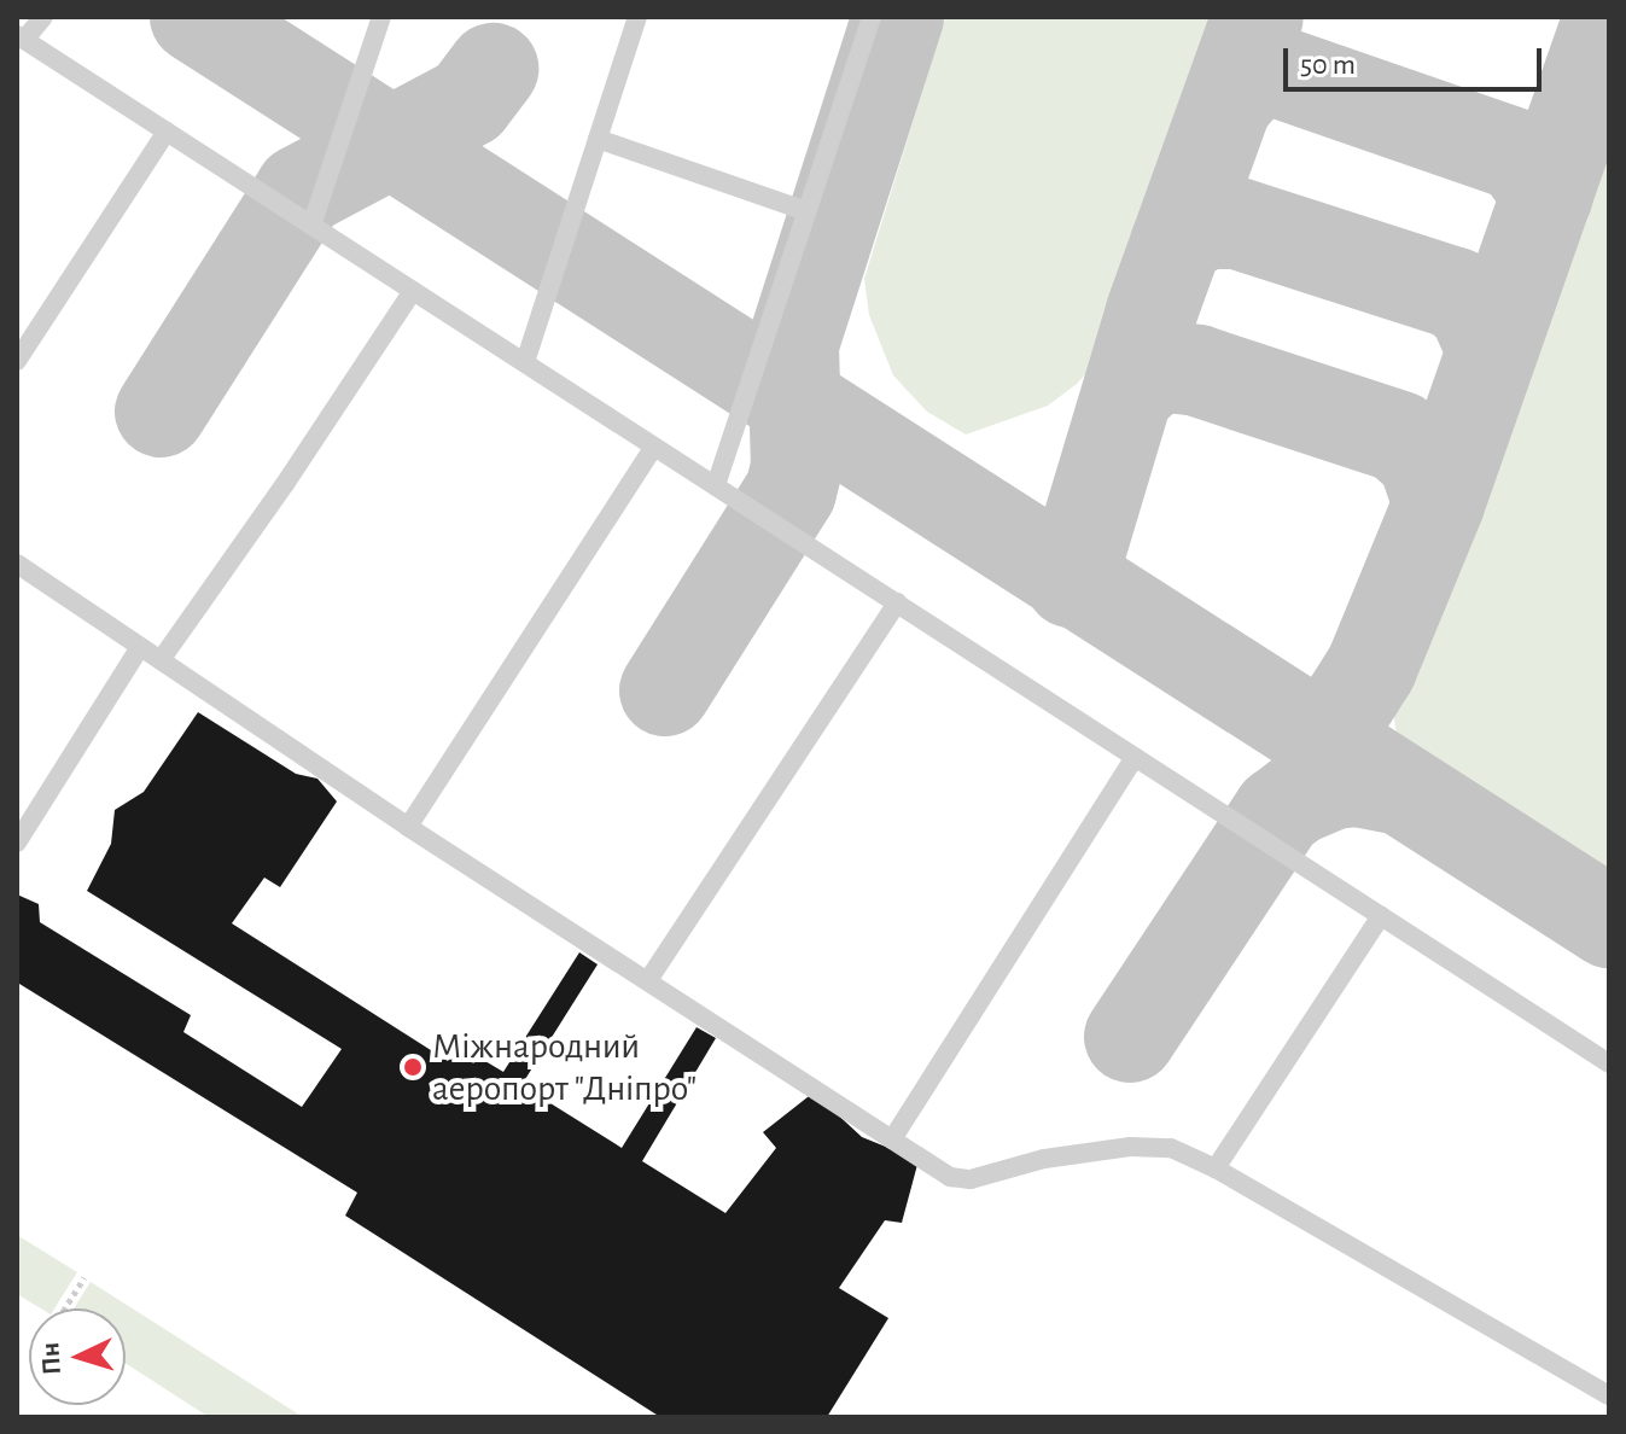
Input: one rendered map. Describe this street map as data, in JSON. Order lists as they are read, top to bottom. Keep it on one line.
{"places":["Міжнародний аеропорт \"Дніпро\""],"scale_bar":"50 m","north":"left"}
